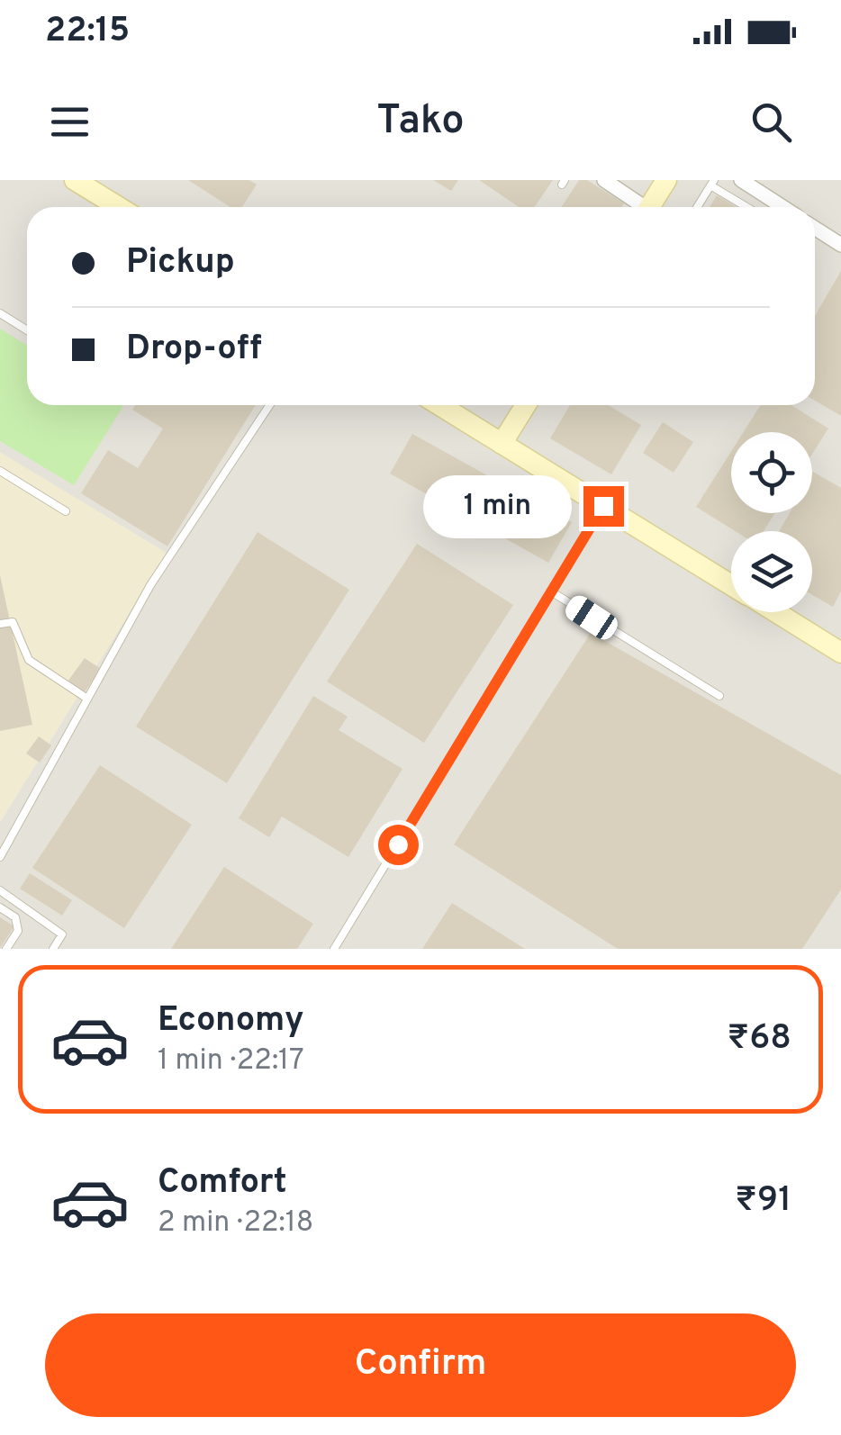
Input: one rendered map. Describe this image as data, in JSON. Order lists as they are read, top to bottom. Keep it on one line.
{"page":{"status":"22:15","header":"Tako","banner":["Pickup","Drop-off"],"bubble":"1 min","list":[{"name":"Economy","note":"1 min · 22:17","value":"₹68"},{"name":"Comfort","note":"2 min · 22:18","value":"₹91"}],"buttons":"Confirm"}}
